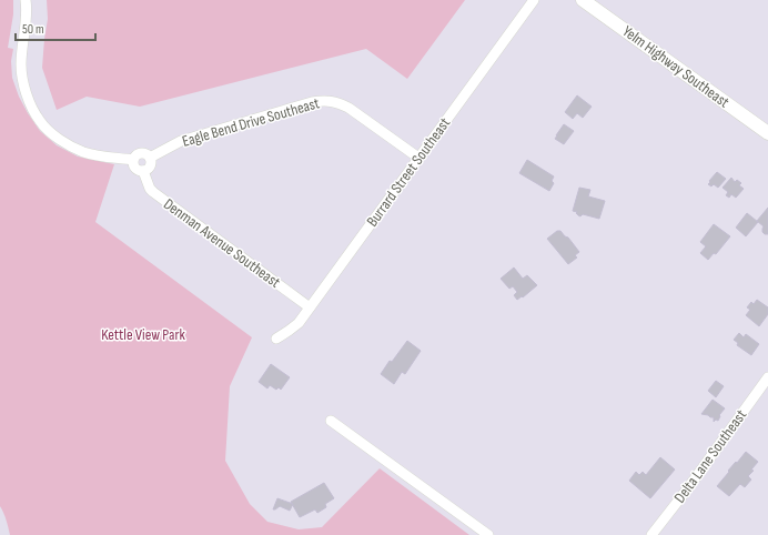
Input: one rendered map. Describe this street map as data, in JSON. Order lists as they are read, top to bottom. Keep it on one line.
{"streets":{"main road":["Yelm Highway Southeast"],"street":["Eagle Bend Drive Southeast","Burrard Street Southeast","Denman Avenue Southeast","Delta Lane Southeast"]},"crossings":[["Eagle Bend Drive Southeast","Burrard Street Southeast"],["Eagle Bend Drive Southeast","Denman Avenue Southeast"],["Burrard Street Southeast","Denman Avenue Southeast"]],"parks":["Kettle View Park"],"scale_bar":"50 m"}
